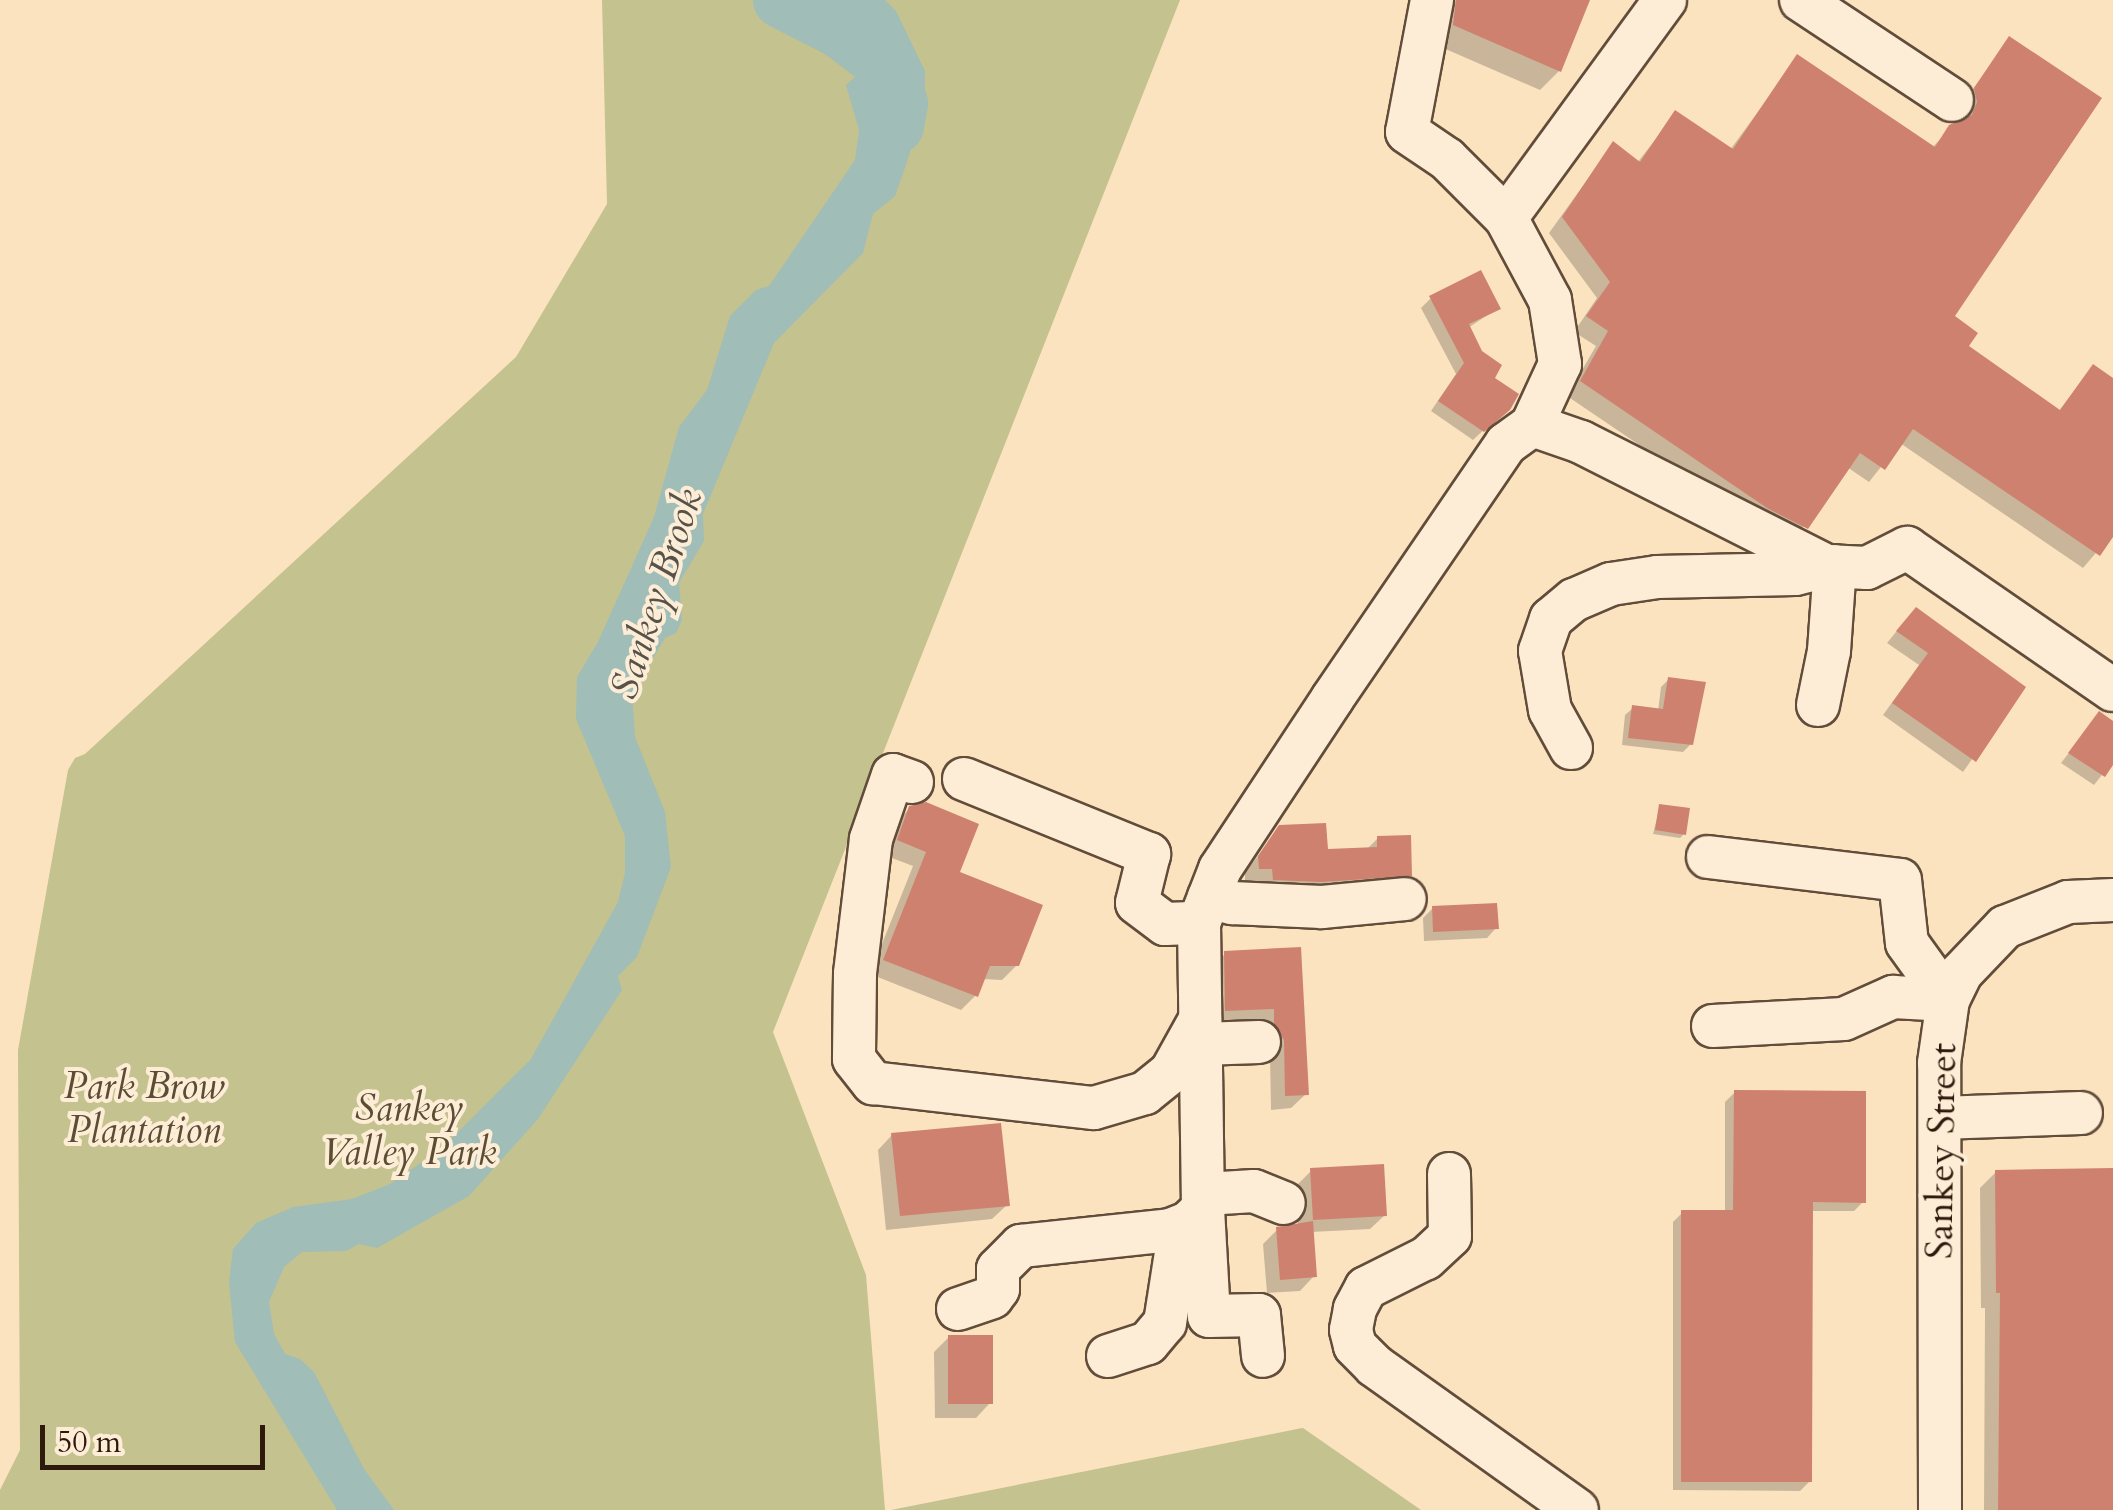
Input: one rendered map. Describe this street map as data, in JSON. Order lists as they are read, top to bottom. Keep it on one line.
{"streets":{"street":["Sankey Street"]},"water":["Sankey Brook"],"parks":["Park Brow Plantation","Sankey Valley Park"],"scale_bar":"50 m"}
